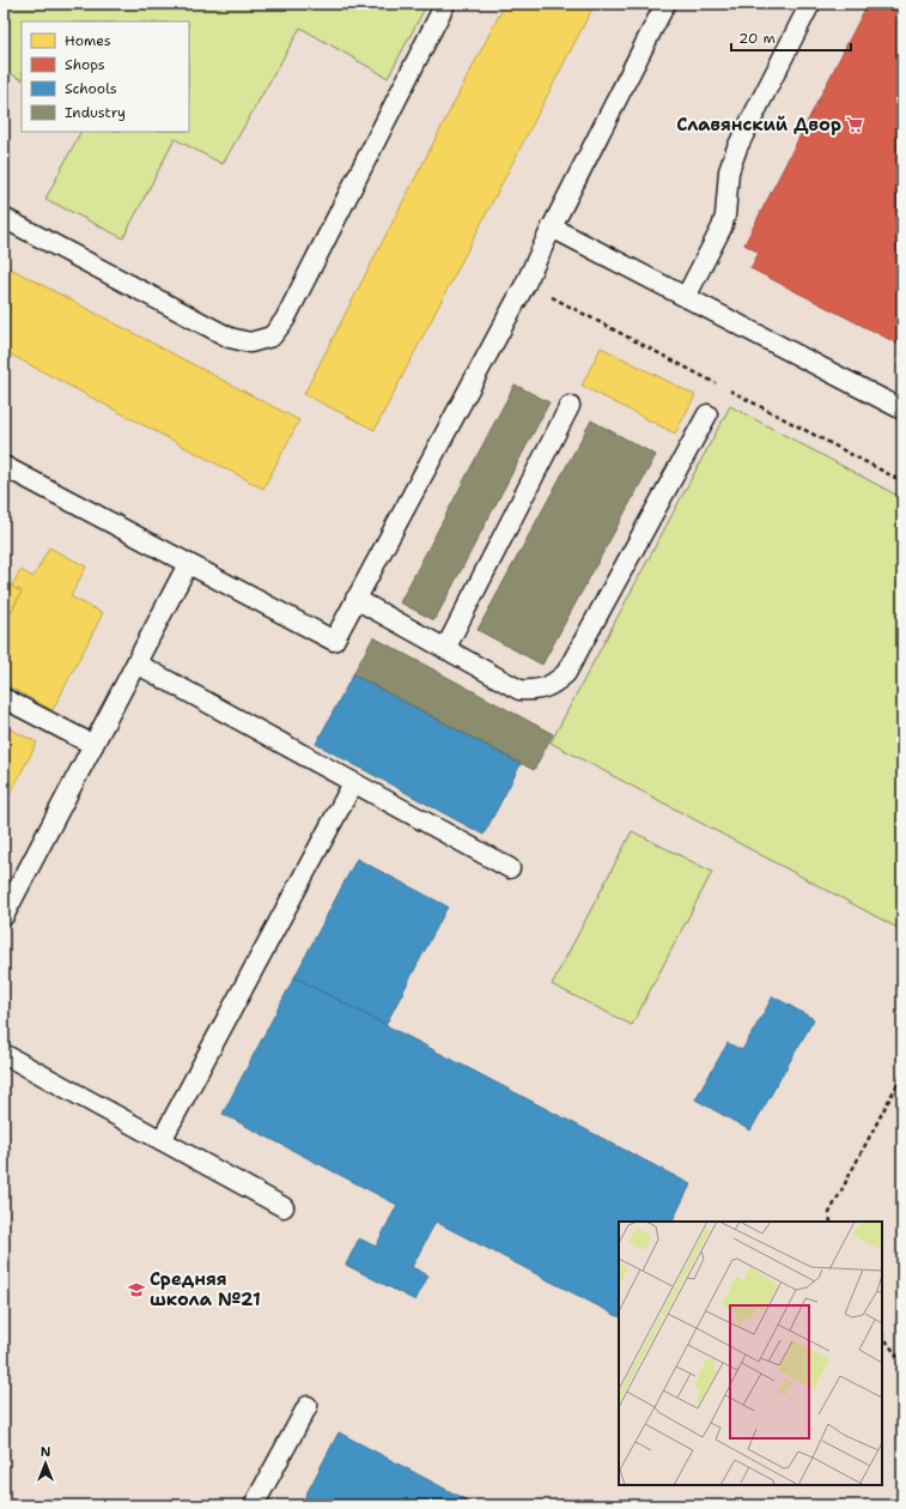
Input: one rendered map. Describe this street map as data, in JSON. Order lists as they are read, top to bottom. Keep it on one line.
{"places":{"supermarket":["Славянский Двор"],"school or university":["Средняя школа №21"]},"legend":["Homes","Shops","Schools","Industry"],"scale_bar":"20 m","north":"top"}
